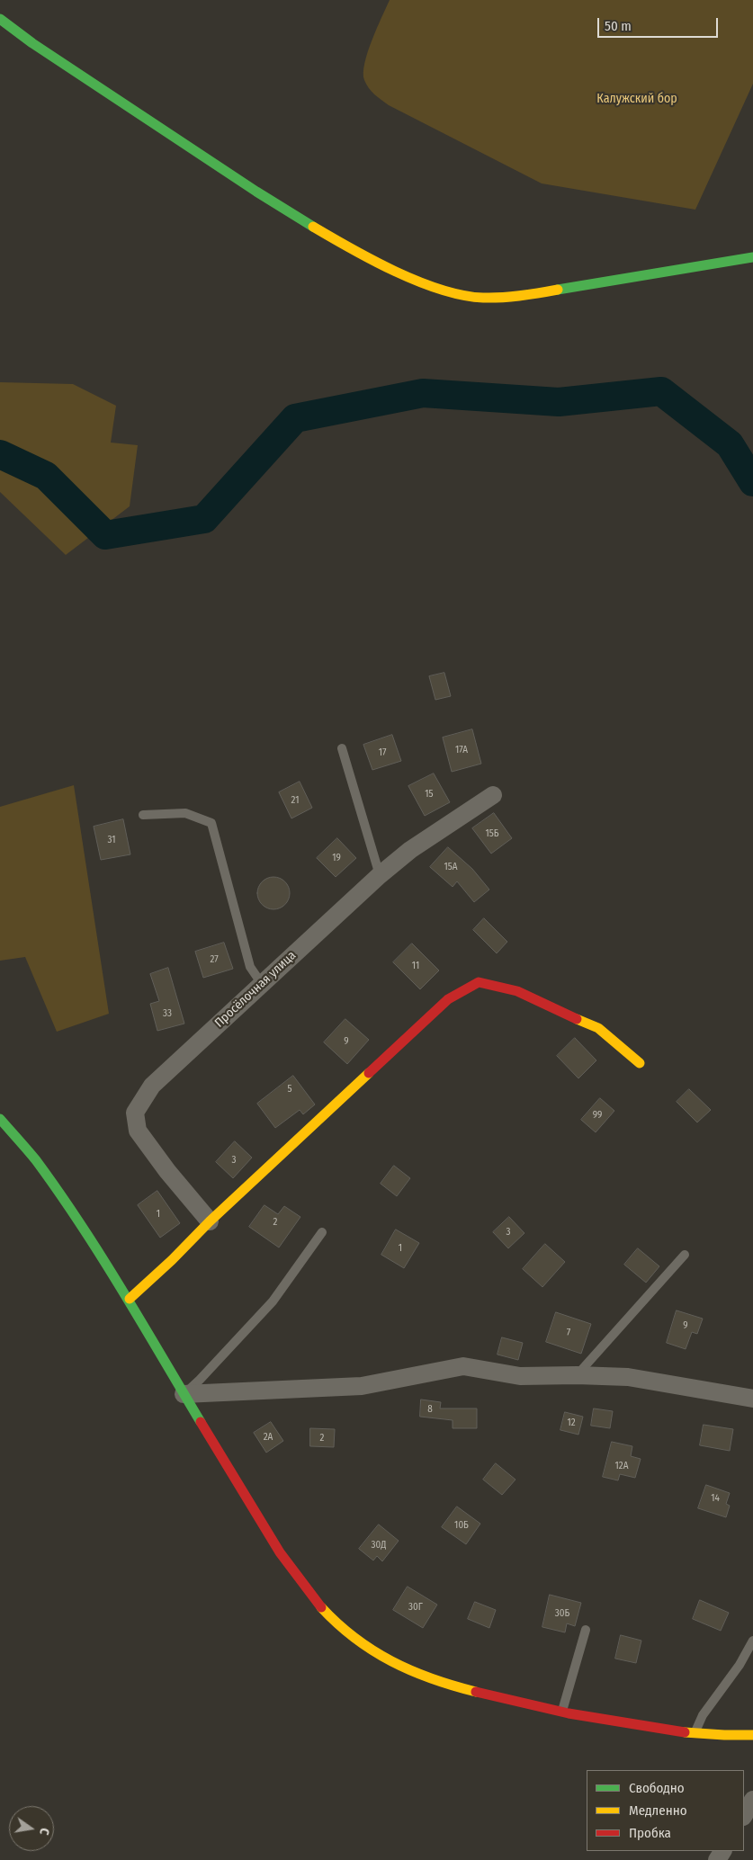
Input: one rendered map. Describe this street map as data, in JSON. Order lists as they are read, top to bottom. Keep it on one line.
{"streets":{"street":["Просёлочная улица"]},"parks":["Калужский бор"],"house_numbers":["17А","17","15","21","15Б","31","19","15А","27","11","33","9","5","99","3","1","2","3","1","9","7","8","12","2А","2","12А","14","10Б","30Д","30Г","30Б"],"legend":["Свободно","Медленно","Пробка"],"scale_bar":"50 m","north":"right"}
